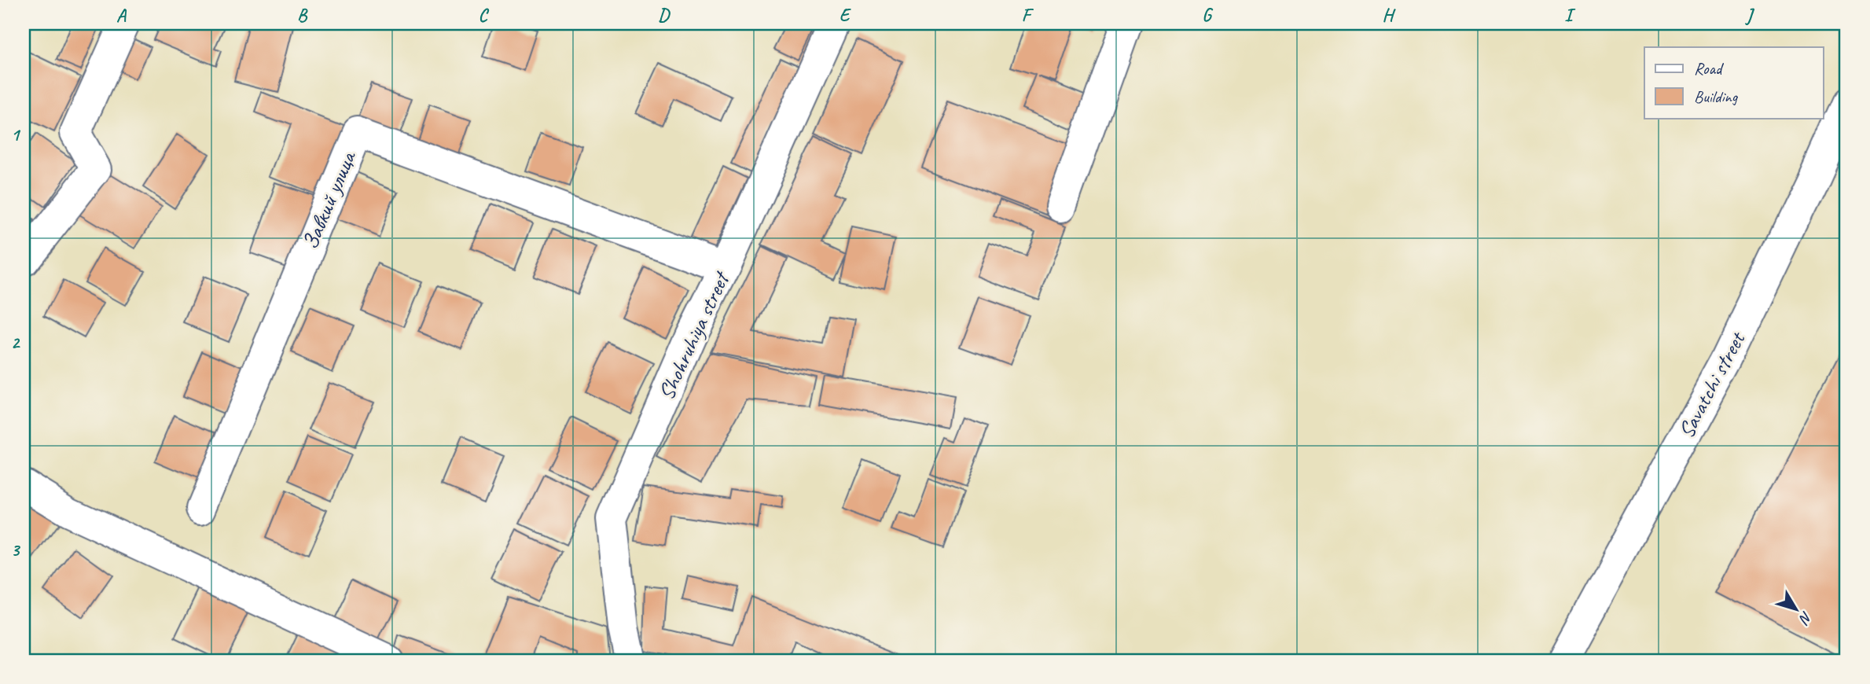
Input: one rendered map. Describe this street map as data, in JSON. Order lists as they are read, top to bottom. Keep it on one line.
{"streets":{"street":["Завкий улица","Shohruhiya street","Savatchi street"]},"crossings":[["Завкий улица","Shohruhiya street"]],"legend":["Road","Building"],"north":"bottom right","grid":{"columns":["A","B","C","D","E","F","G","H","I","J"],"rows":["1","2","3"]}}
